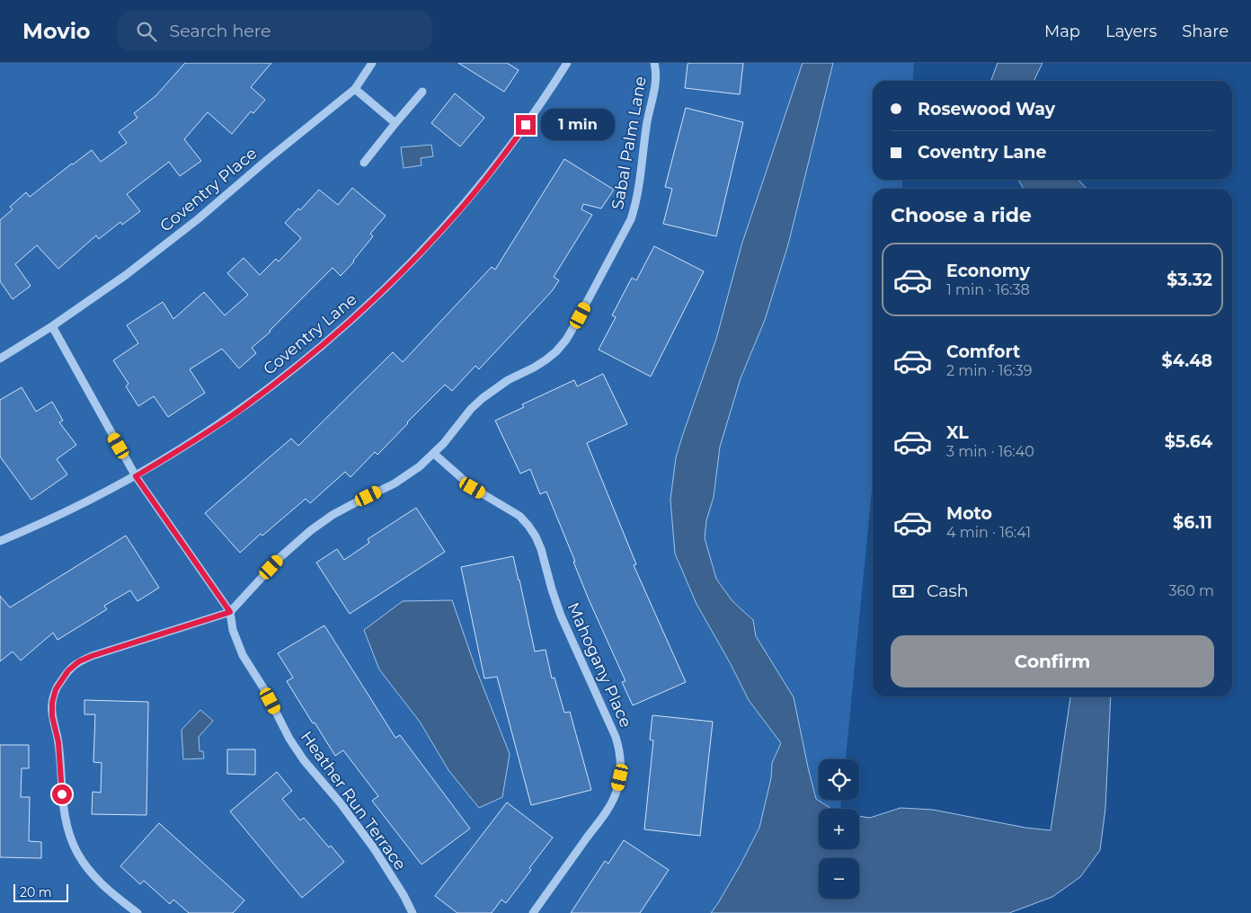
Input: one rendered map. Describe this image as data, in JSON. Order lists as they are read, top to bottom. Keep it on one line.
{"streets":{"street":["Sabal Palm Lane","Coventry Place","Coventry Lane","Mahogany Place","Heather Run Terrace"]},"crossings":[["Sabal Palm Lane","Mahogany Place"],["Sabal Palm Lane","Heather Run Terrace"],["Coventry Lane","Heather Run Terrace"]],"scale_bar":"20 m","page":{"header":"Movio","search":"Search here","nav":["Map","Layers","Share"],"banner":["Rosewood Way","Coventry Lane"],"bubble":"1 min","heading":"Choose a ride","list":[{"name":"Economy","note":"1 min · 16:38","value":"$3.32"},{"name":"Comfort","note":"2 min · 16:39","value":"$4.48"},{"name":"XL","note":"3 min · 16:40","value":"$5.64"},{"name":"Moto","note":"4 min · 16:41","value":"$6.11"}],"pay":["Cash","360 m"],"buttons":"Confirm","map_buttons":["+","−"],"scale":"20 m"}}
